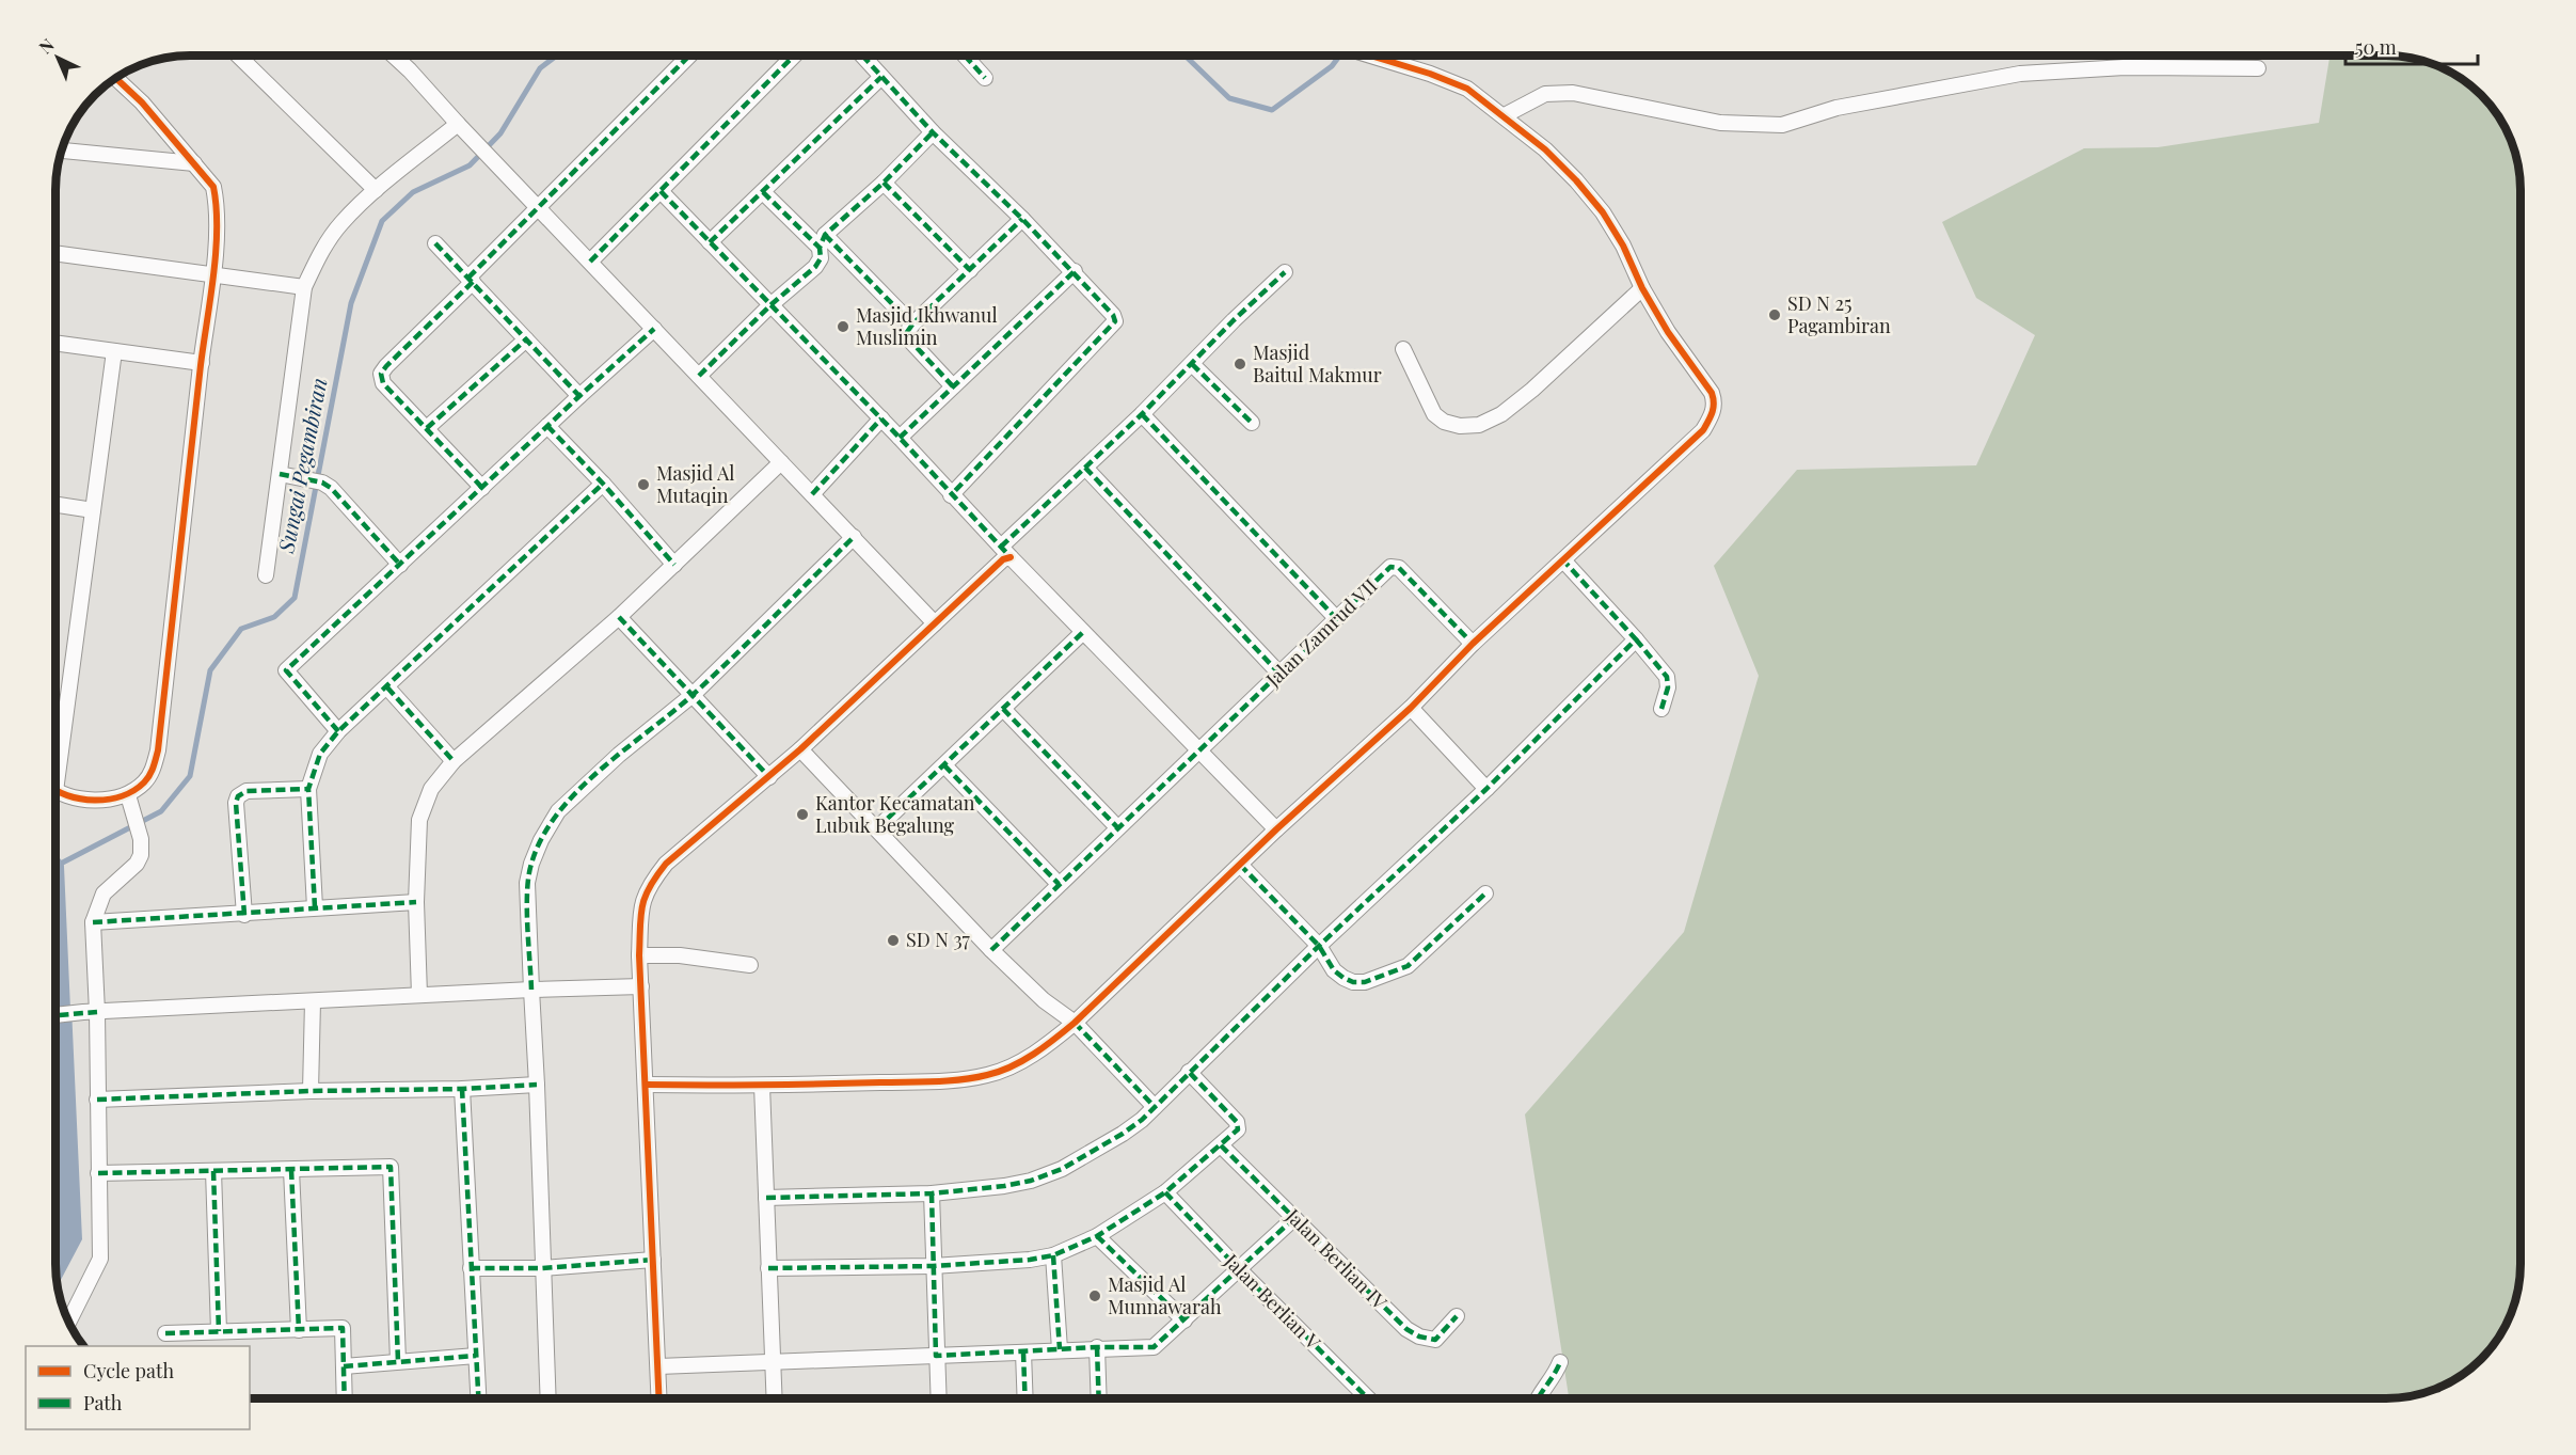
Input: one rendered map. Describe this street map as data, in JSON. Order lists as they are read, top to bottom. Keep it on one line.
{"streets":{"street":["Jalan Zamrud VII","Jalan Berlian IV","Jalan Berlian V"]},"water":["Sungai Pegambiran"],"places":["SD N 25 Pagambiran","Masjid Ikhwanul Muslimin","Masjid Baitul Makmur","Masjid Al Mutaqin","Kantor Kecamatan Lubuk Begalung","SD N 37","Masjid Al Munnawarah"],"legend":["Cycle path","Path"],"scale_bar":"50 m","north":"top left"}
